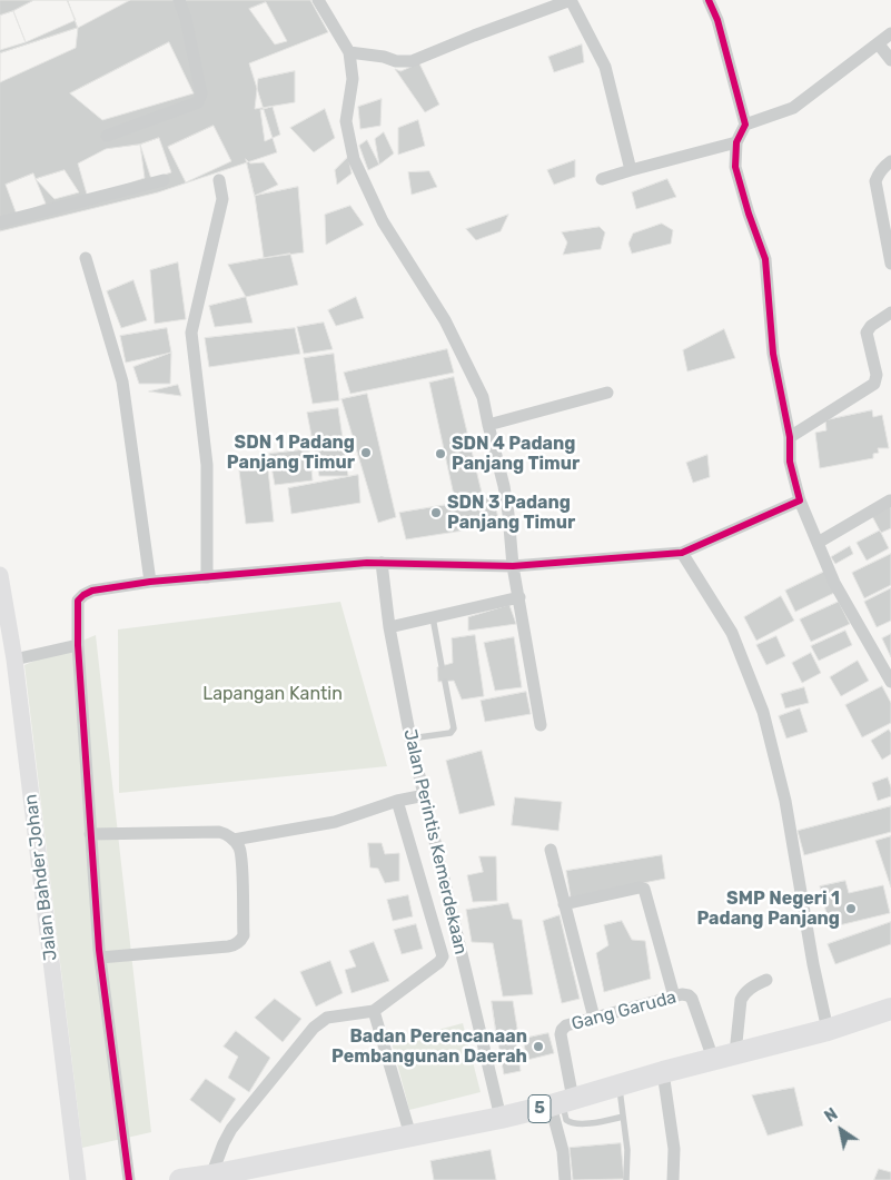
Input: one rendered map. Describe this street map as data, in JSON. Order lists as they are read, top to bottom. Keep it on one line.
{"streets":{"highway":["5"],"main road":["Jalan Bahder Johan"],"street":["Jalan Perintis Kemerdekaan","Gang Garuda"]},"crossings":[["Jalan Perintis Kemerdekaan","5"],["Gang Garuda","5"]],"parks":["Lapangan Kantin"],"places":["SDN 1 Padang Panjang Timur","SDN 4 Padang Panjang Timur","SDN 3 Padang Panjang Timur","SMP Negeri 1 Padang Panjang","Badan Perencanaan Pembangunan Daerah"],"north":"top left"}
